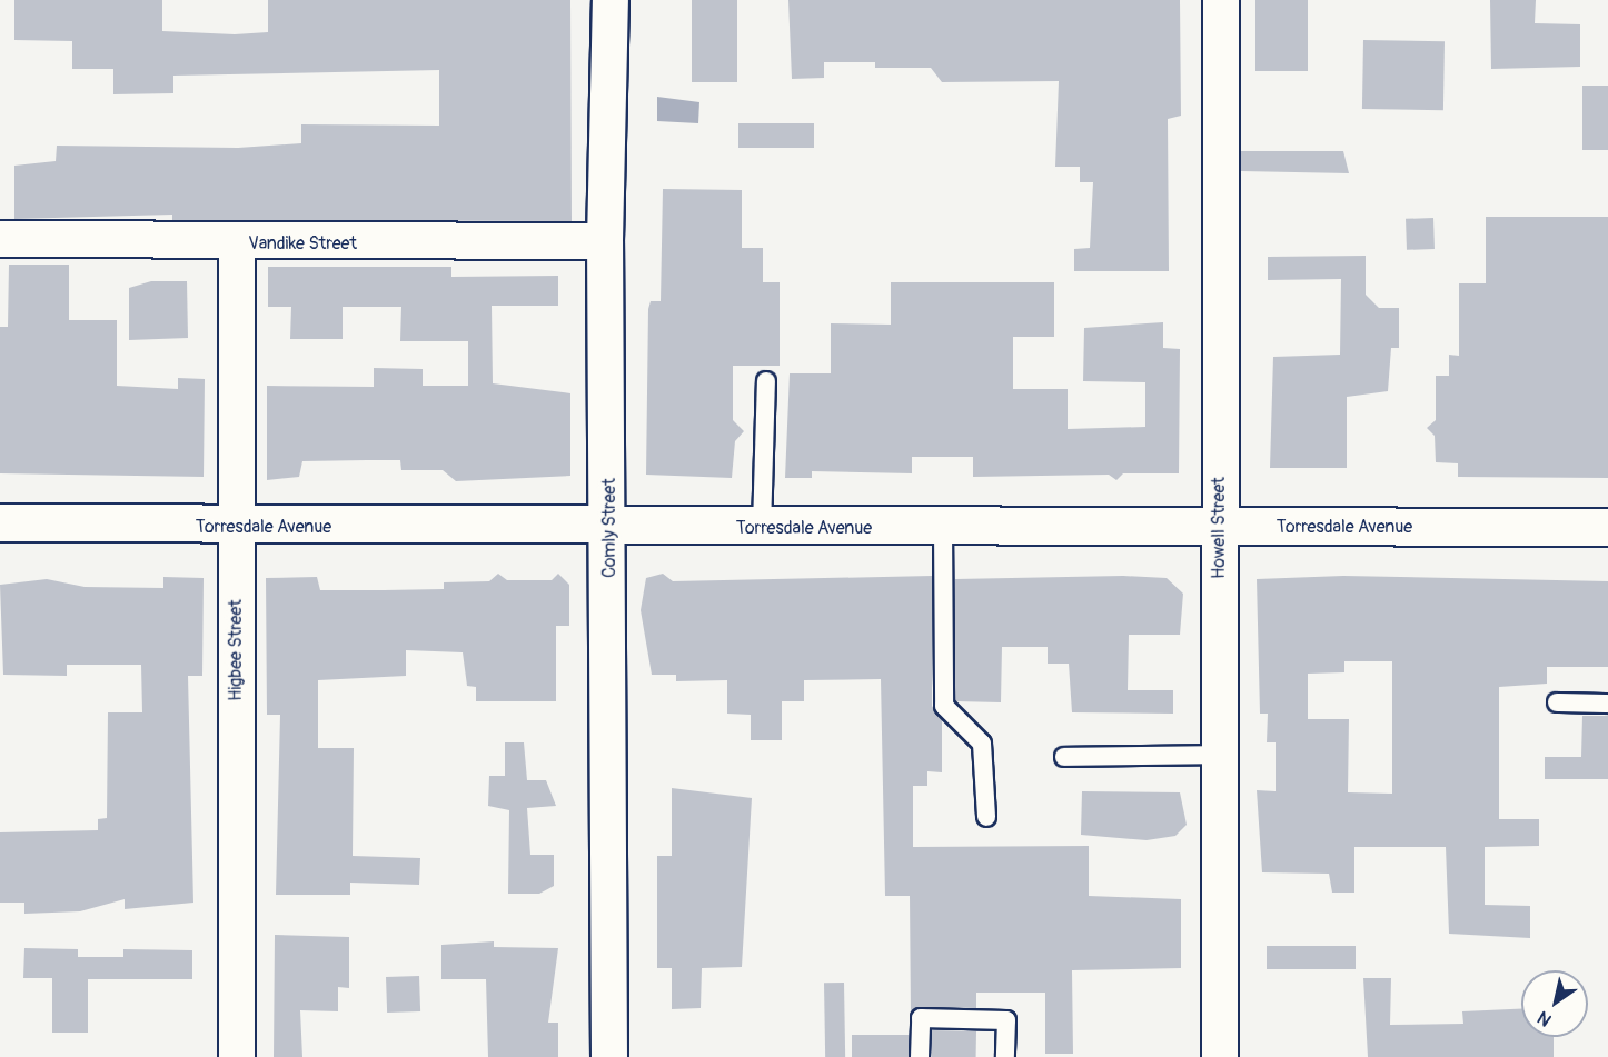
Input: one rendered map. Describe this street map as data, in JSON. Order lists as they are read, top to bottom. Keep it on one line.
{"streets":{"street":["Vandike Street","Torresdale Avenue","Comly Street","Howell Street","Higbee Street"]},"crossings":[["Vandike Street","Comly Street"],["Vandike Street","Higbee Street"],["Torresdale Avenue","Comly Street"],["Torresdale Avenue","Howell Street"],["Torresdale Avenue","Higbee Street"]],"north":"bottom left"}
